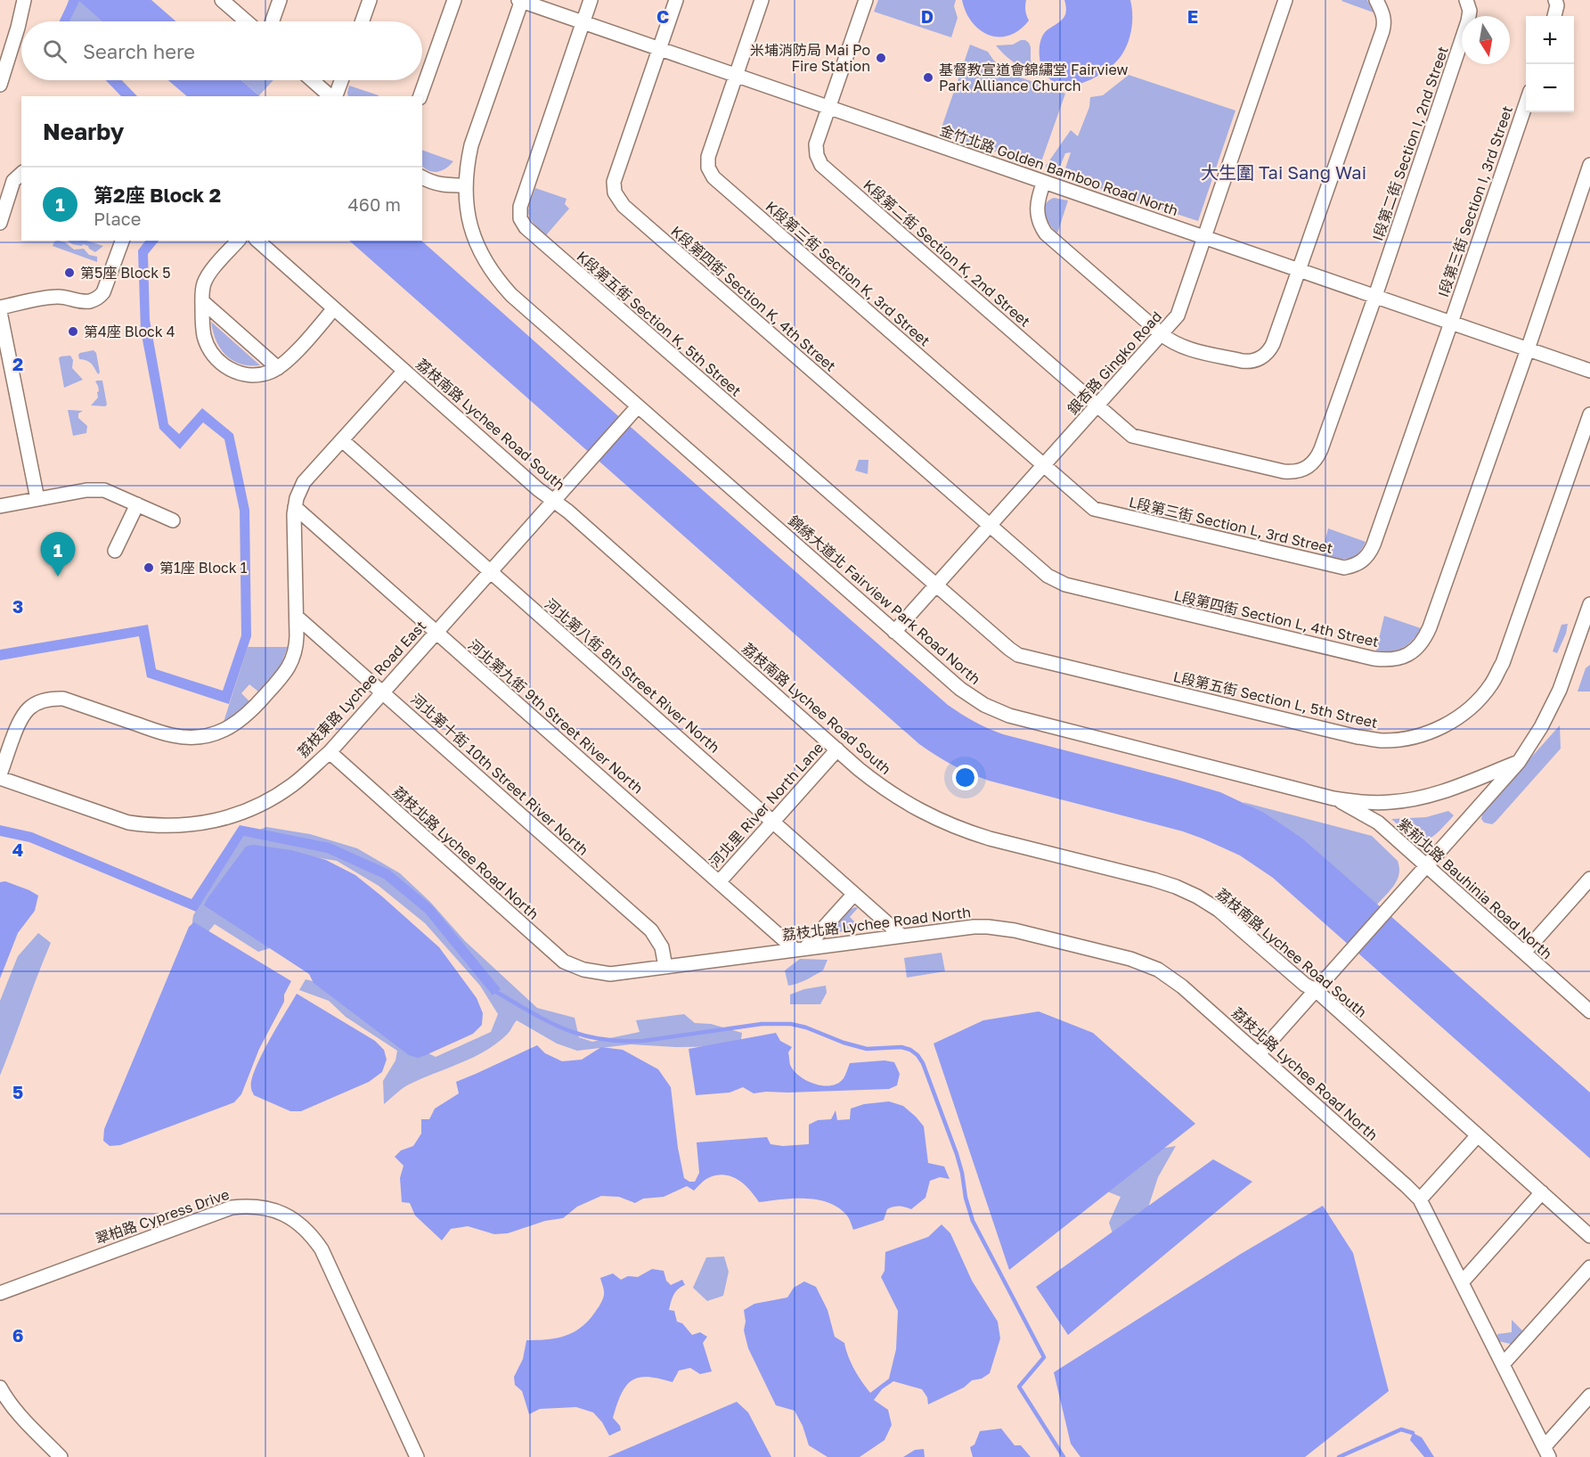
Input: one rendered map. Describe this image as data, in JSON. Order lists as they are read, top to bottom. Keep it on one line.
{"streets":{"street":["I段第二街 Section I, 2nd Street","金竹北路 Golden Bamboo Road North","I段第三街 Section I, 3rd Street","K段第二街 Section K, 2nd Street","K段第三街 Section K, 3rd Street","K段第四街 Section K, 4th Street","K段第五街 Section K, 5th Street","銀杏路 Gingko Road","荔枝南路 Lychee Road South","L段第三街 Section L, 3rd Street","錦綉大道北 Fairview Park Road North","L段第四街 Section L, 4th Street","河北第八街 8th Street River North","荔枝東路 Lychee Road East","L段第五街 Section L, 5th Street","河北第九街 9th Street River North","河北第十街 10th Street River North","河北里 River North Lane","荔枝北路 Lychee Road North","紫荊北路 Bauhinia Road North","翠柏路 Cypress Drive"]},"crossings":[["I段第二街 Section I, 2nd Street","金竹北路 Golden Bamboo Road North"],["I段第二街 Section I, 2nd Street","K段第二街 Section K, 2nd Street"],["I段第二街 Section I, 2nd Street","銀杏路 Gingko Road"],["金竹北路 Golden Bamboo Road North","I段第三街 Section I, 3rd Street"],["金竹北路 Golden Bamboo Road North","K段第二街 Section K, 2nd Street"],["金竹北路 Golden Bamboo Road North","K段第三街 Section K, 3rd Street"],["金竹北路 Golden Bamboo Road North","K段第四街 Section K, 4th Street"],["金竹北路 Golden Bamboo Road North","K段第五街 Section K, 5th Street"],["金竹北路 Golden Bamboo Road North","銀杏路 Gingko Road"],["金竹北路 Golden Bamboo Road North","L段第三街 Section L, 3rd Street"],["金竹北路 Golden Bamboo Road North","錦綉大道北 Fairview Park Road North"],["金竹北路 Golden Bamboo Road North","L段第四街 Section L, 4th Street"],["I段第三街 Section I, 3rd Street","L段第三街 Section L, 3rd Street"],["K段第二街 Section K, 2nd Street","銀杏路 Gingko Road"],["K段第三街 Section K, 3rd Street","銀杏路 Gingko Road"],["K段第三街 Section K, 3rd Street","L段第三街 Section L, 3rd Street"],["K段第四街 Section K, 4th Street","銀杏路 Gingko Road"],["K段第四街 Section K, 4th Street","L段第四街 Section L, 4th Street"],["K段第五街 Section K, 5th Street","銀杏路 Gingko Road"],["K段第五街 Section K, 5th Street","L段第五街 Section L, 5th Street"],["銀杏路 Gingko Road","L段第三街 Section L, 3rd Street"],["銀杏路 Gingko Road","錦綉大道北 Fairview Park Road North"],["銀杏路 Gingko Road","L段第四街 Section L, 4th Street"],["銀杏路 Gingko Road","L段第五街 Section L, 5th Street"],["荔枝南路 Lychee Road South","荔枝東路 Lychee Road East"],["荔枝南路 Lychee Road South","河北里 River North Lane"],["錦綉大道北 Fairview Park Road North","荔枝東路 Lychee Road East"],["錦綉大道北 Fairview Park Road North","紫荊北路 Bauhinia Road North"],["河北第八街 8th Street River North","荔枝東路 Lychee Road East"],["河北第八街 8th Street River North","河北里 River North Lane"],["河北第八街 8th Street River North","荔枝北路 Lychee Road North"],["荔枝東路 Lychee Road East","河北第九街 9th Street River North"],["荔枝東路 Lychee Road East","河北第十街 10th Street River North"],["荔枝東路 Lychee Road East","荔枝北路 Lychee Road North"],["河北第九街 9th Street River North","河北里 River North Lane"],["河北第九街 9th Street River North","荔枝北路 Lychee Road North"],["河北第十街 10th Street River North","荔枝北路 Lychee Road North"]],"districts":["大生圍 Tai Sang Wai"],"places":["米埔消防局 Mai Po Fire Station","基督教宣道會錦繡堂 Fairview Park Alliance Church","第5座 Block 5","第4座 Block 4","第1座 Block 1"],"north":"bottom","page":{"map_buttons":["+","−"],"search":"Search here","heading":"Nearby","list":[{"mark":"1","name":"第2座 Block 2","note":"Place","value":"460 m"}],"pins":"1"},"grid":{"columns":["C","D","E"],"rows":["2","3","4","5","6"]}}
